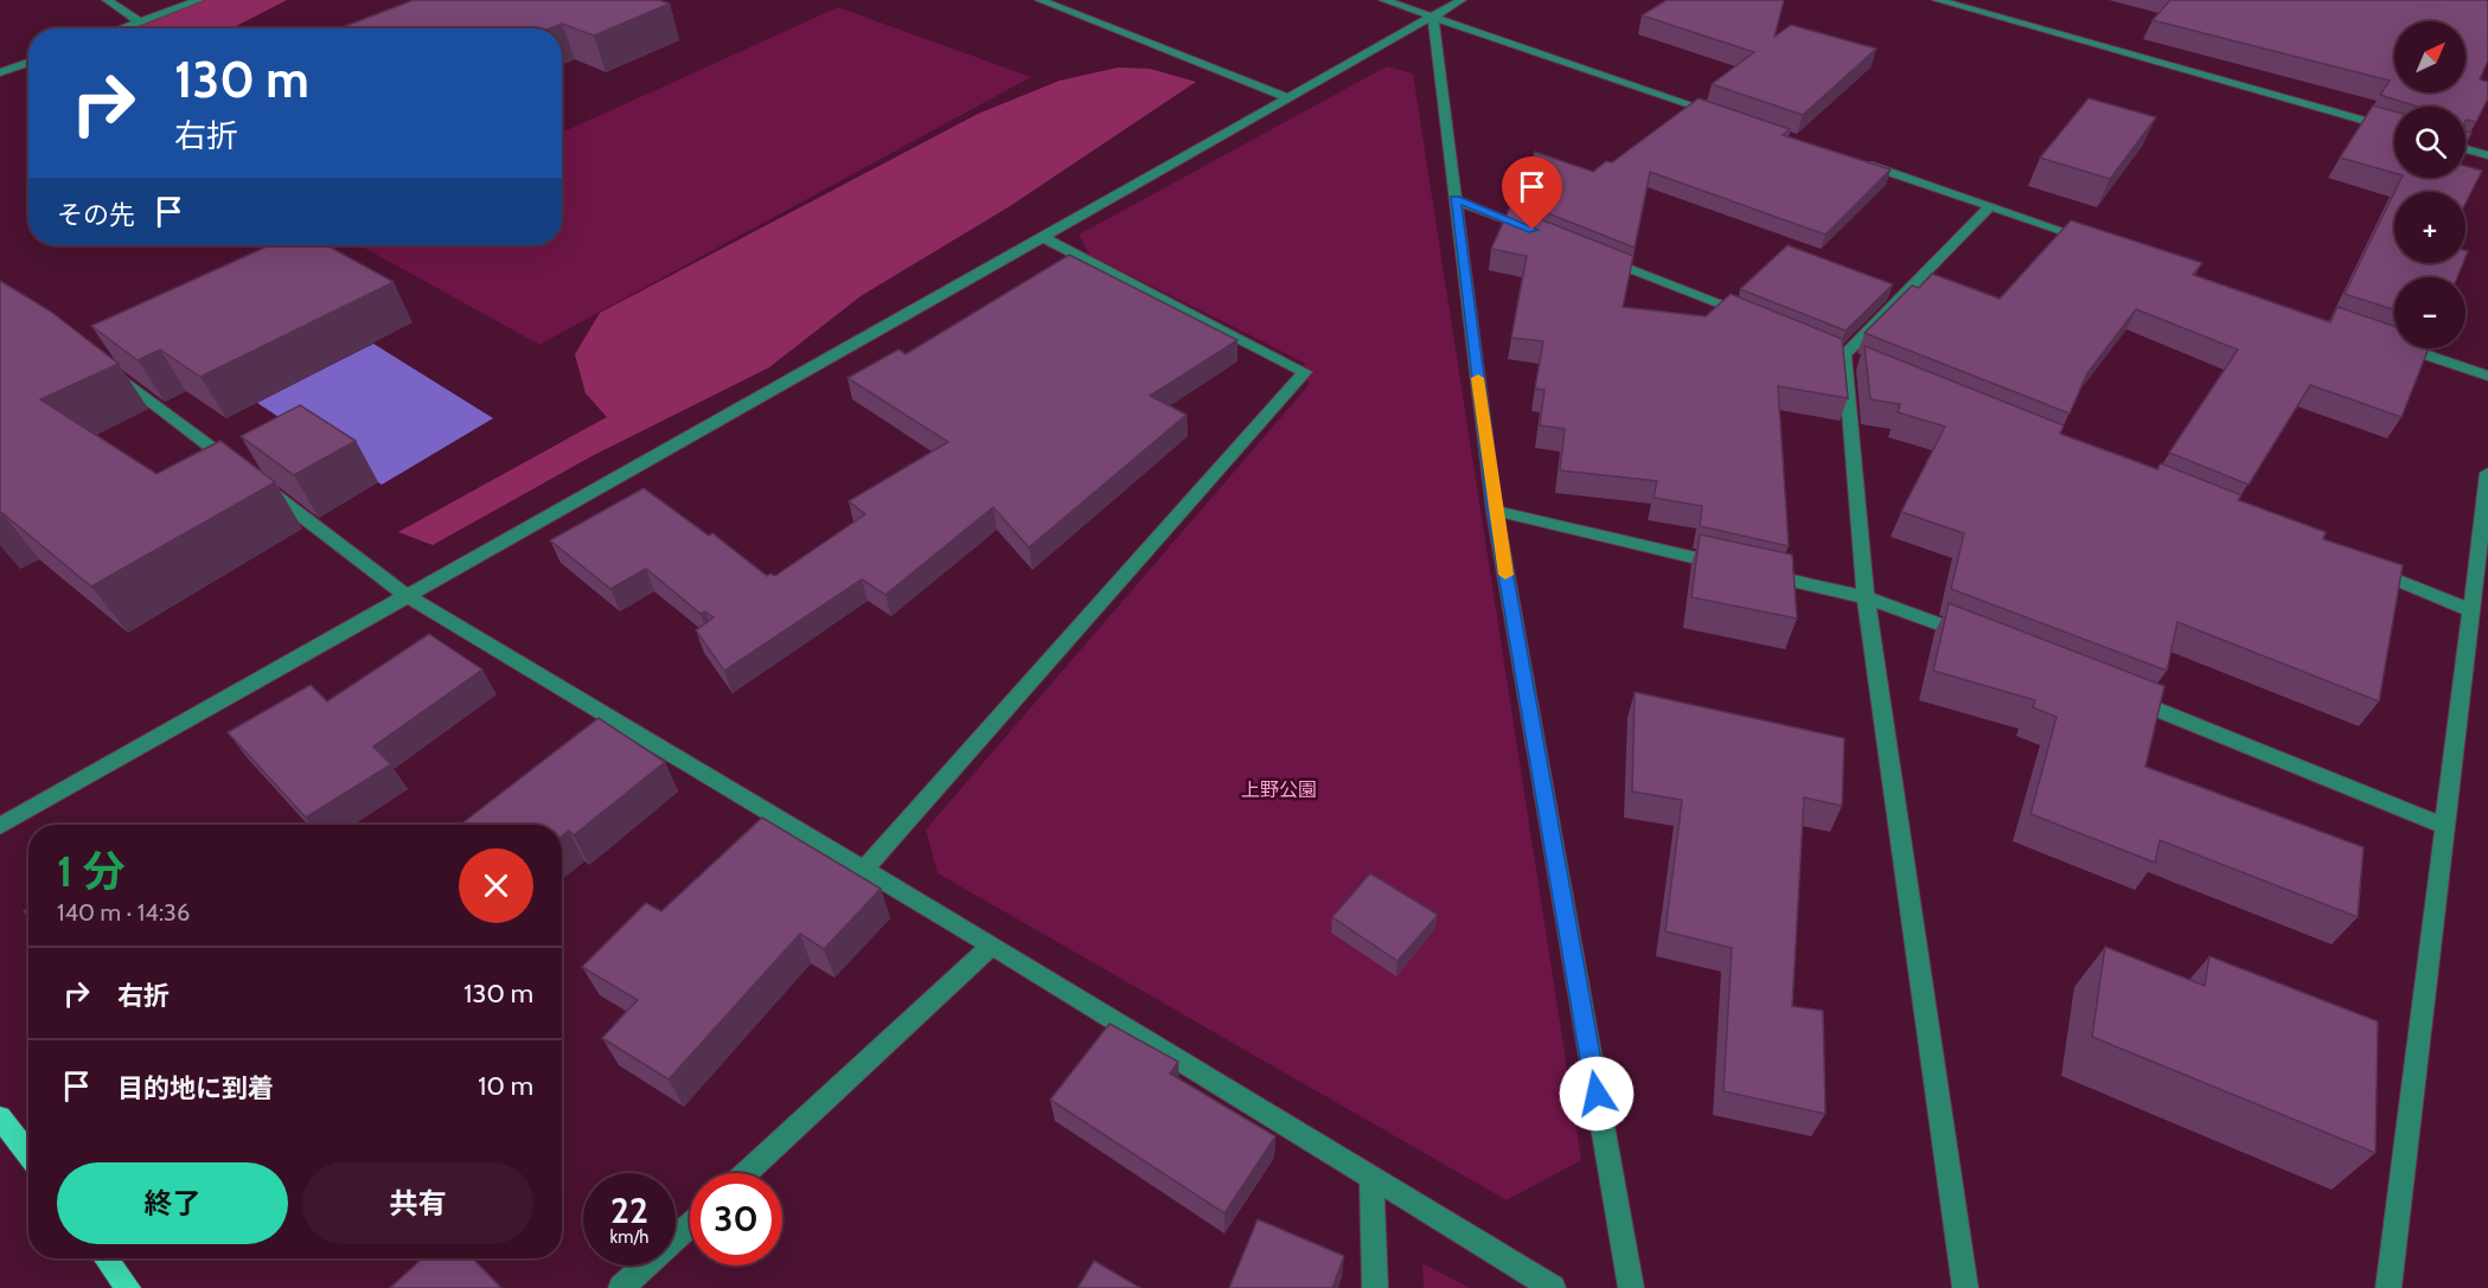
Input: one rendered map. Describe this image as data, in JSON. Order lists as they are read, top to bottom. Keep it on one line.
{"parks":["上野公園"],"north":"top right","page":{"map_buttons":["+","−"],"turn":["130 m","右折"],"then":"その先","heading":["1 分","140 m · 14:36"],"list":[{"name":"右折","value":"130 m"},{"name":"目的地に到着","value":"10 m"}],"buttons":["終了","共有"],"speed":"22 km/h","limit":"30"}}
